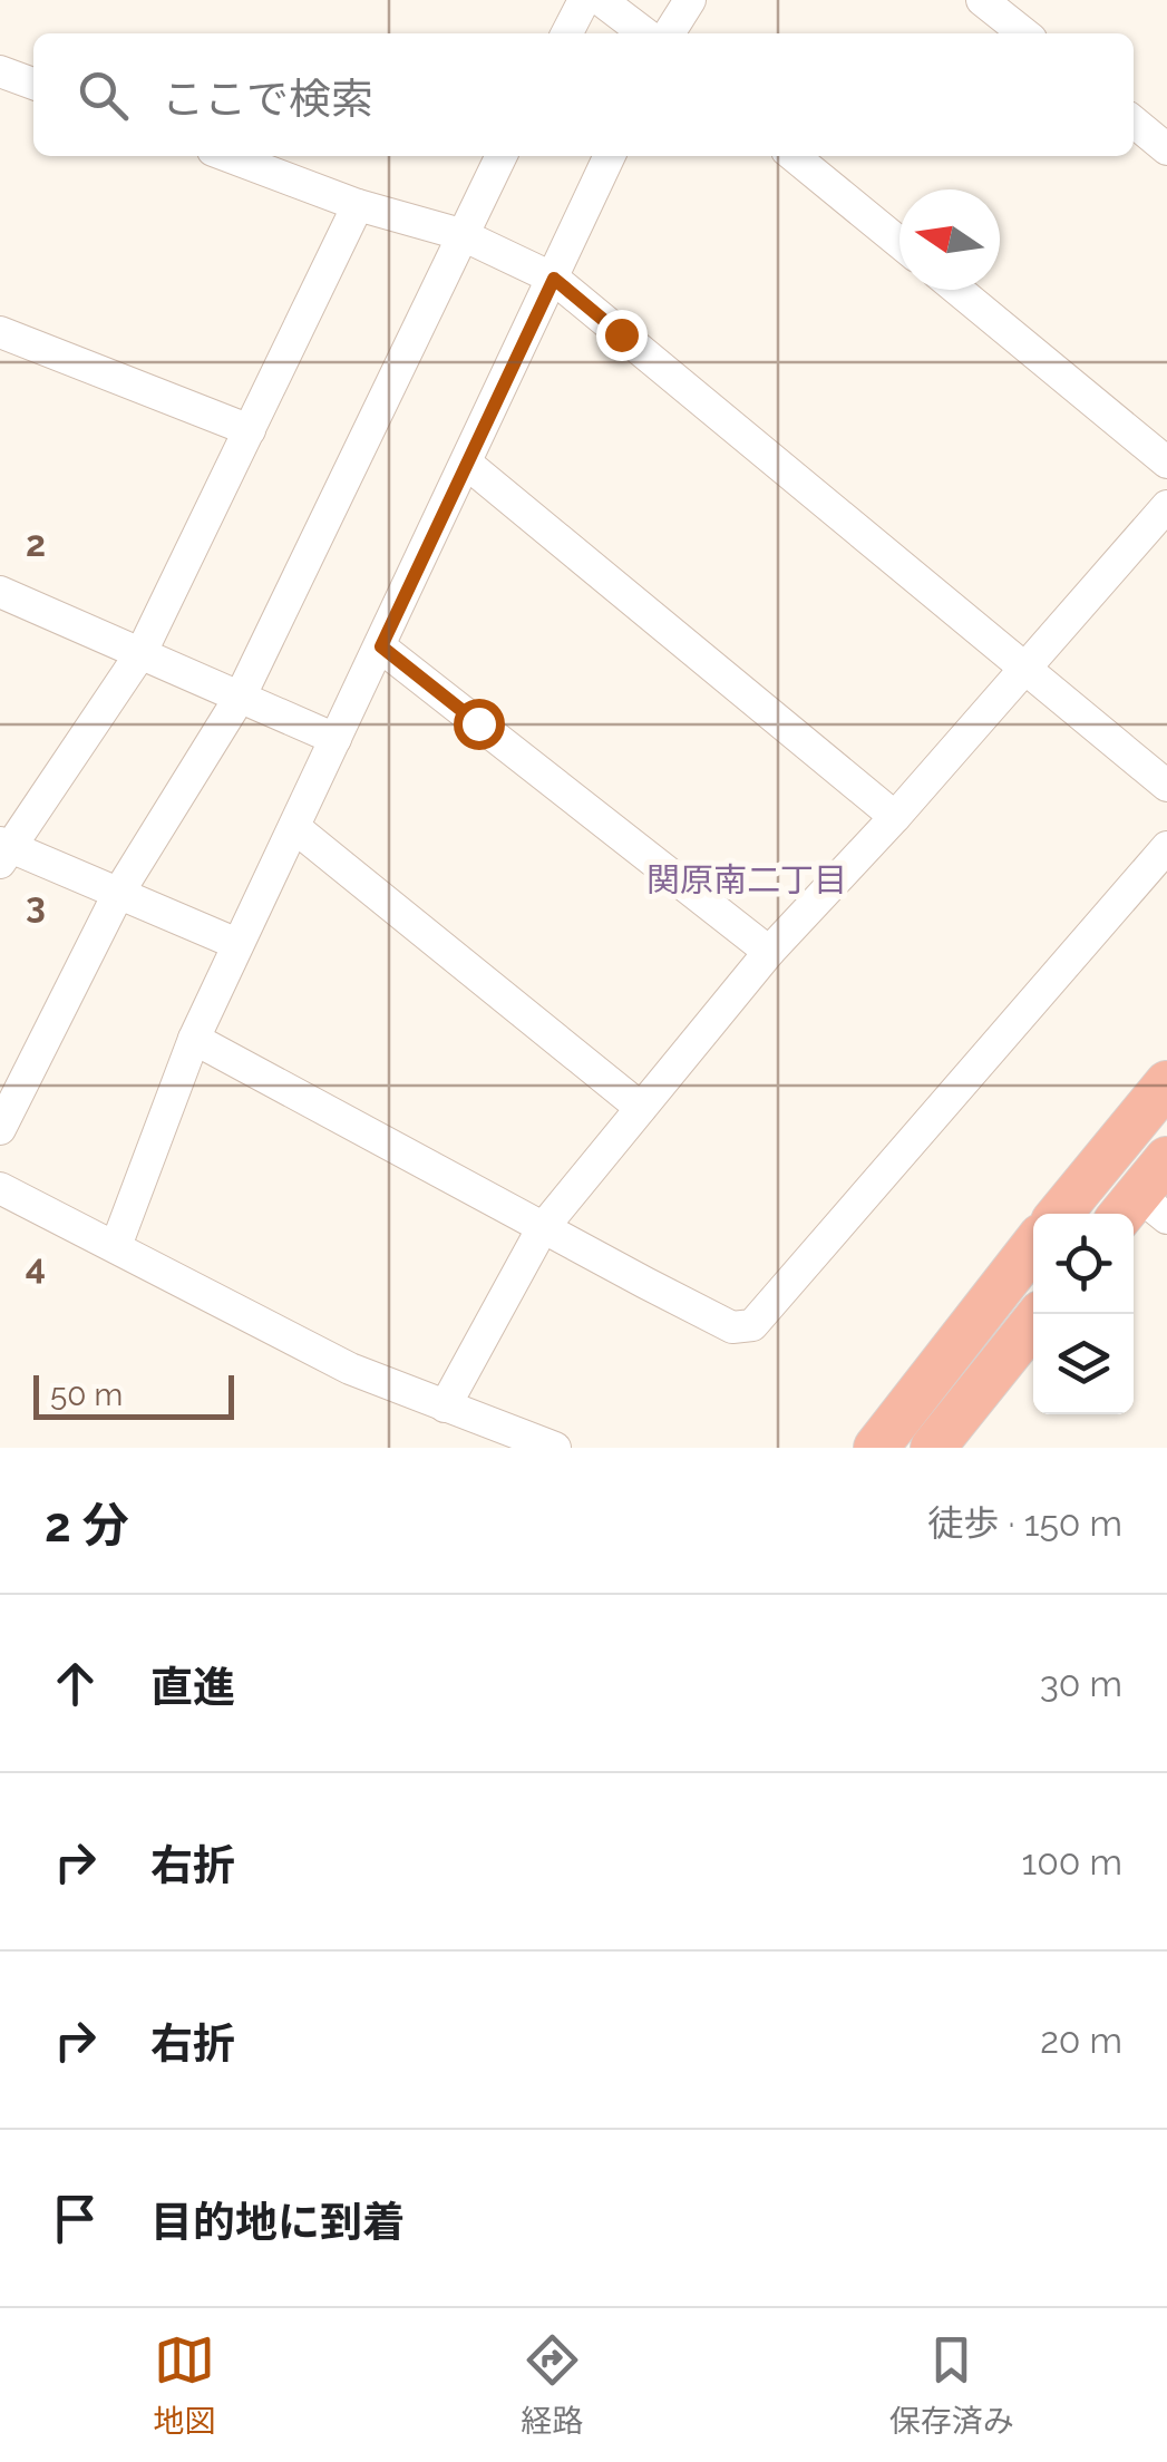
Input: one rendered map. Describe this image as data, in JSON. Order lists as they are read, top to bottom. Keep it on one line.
{"districts":["関原南二丁目"],"scale_bar":"50 m","north":"left","page":{"search":"ここで検索","scale":"50 m","heading":["2 分","徒歩 · 150 m"],"list":[["直進","30 m"],["右折","100 m"],["右折","20 m"],"目的地に到着"],"nav":["地図","経路","保存済み"]},"grid":{"rows":["2","3","4"]}}
